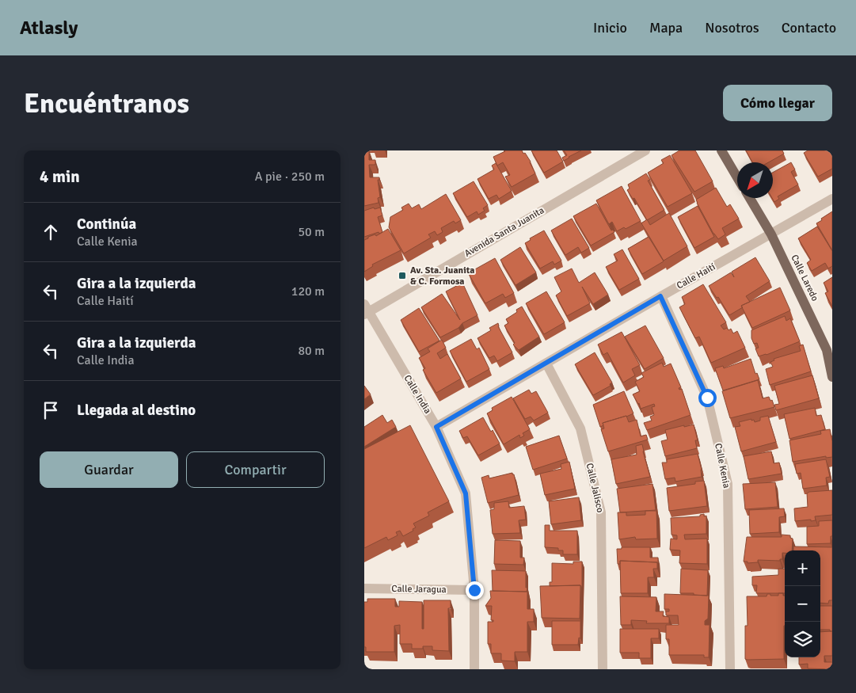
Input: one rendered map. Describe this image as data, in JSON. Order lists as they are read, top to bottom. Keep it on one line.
{"streets":{"main road":["Calle Laredo"],"street":["Avenida Santa Juanita","Calle Haití","Calle India","Calle Kenia","Calle Jalisco","Calle Jaragua"]},"crossings":[["Avenida Santa Juanita","Calle India"],["Calle Haití","Calle Laredo"],["Calle Haití","Calle India"],["Calle Haití","Calle Kenia"],["Calle Haití","Calle Jalisco"],["Calle India","Calle Jaragua"]],"places":{"transit":["Av. Sta. Juanita & C. Formosa"]},"north":"bottom left","page":{"header":"Atlasly","nav":["Inicio","Mapa","Nosotros","Contacto"],"buttons":["Cómo llegar",["Guardar","Compartir"]],"title":"Encuéntranos","heading":["4 min","A pie · 250 m"],"list":[["Continúa","Calle Kenia","50 m"],["Gira a la izquierda","Calle Haití","120 m"],["Gira a la izquierda","Calle India","80 m"],"Llegada al destino"],"map_buttons":["+","−"]}}
